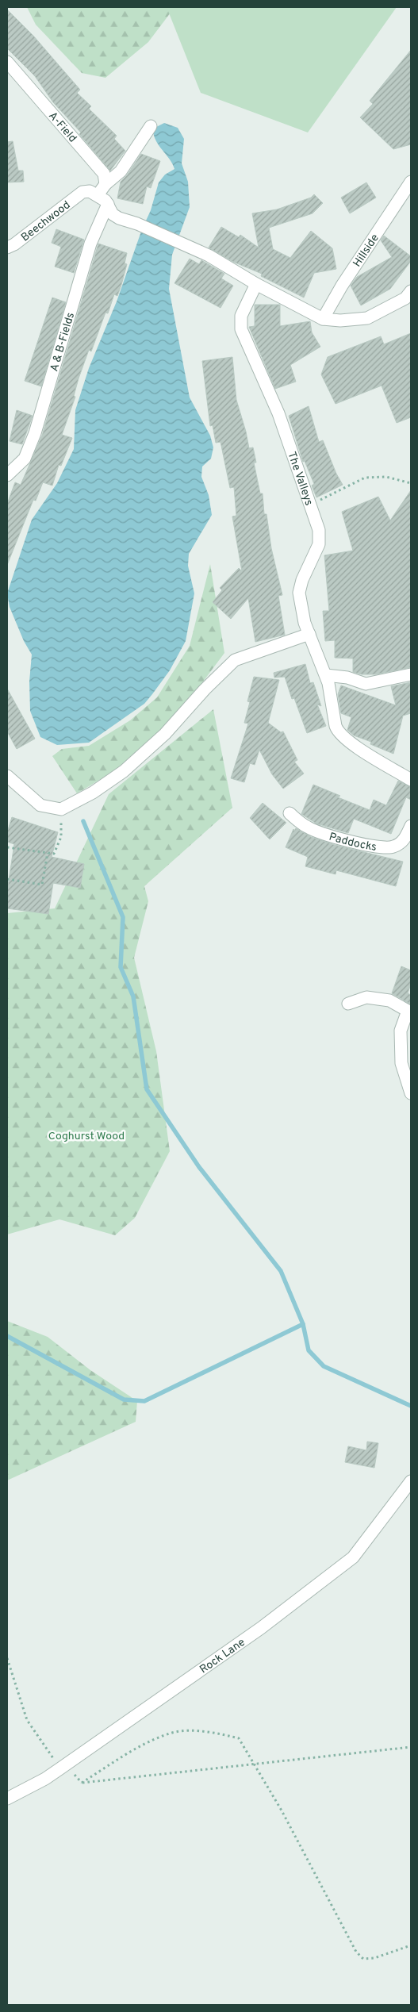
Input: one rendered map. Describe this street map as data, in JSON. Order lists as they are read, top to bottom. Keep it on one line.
{"streets":{"street":["A-Field","Beechwood","Hillside","A & B-Fields","The Valleys","Paddocks","Rock Lane"]},"parks":["Coghurst Wood"]}
